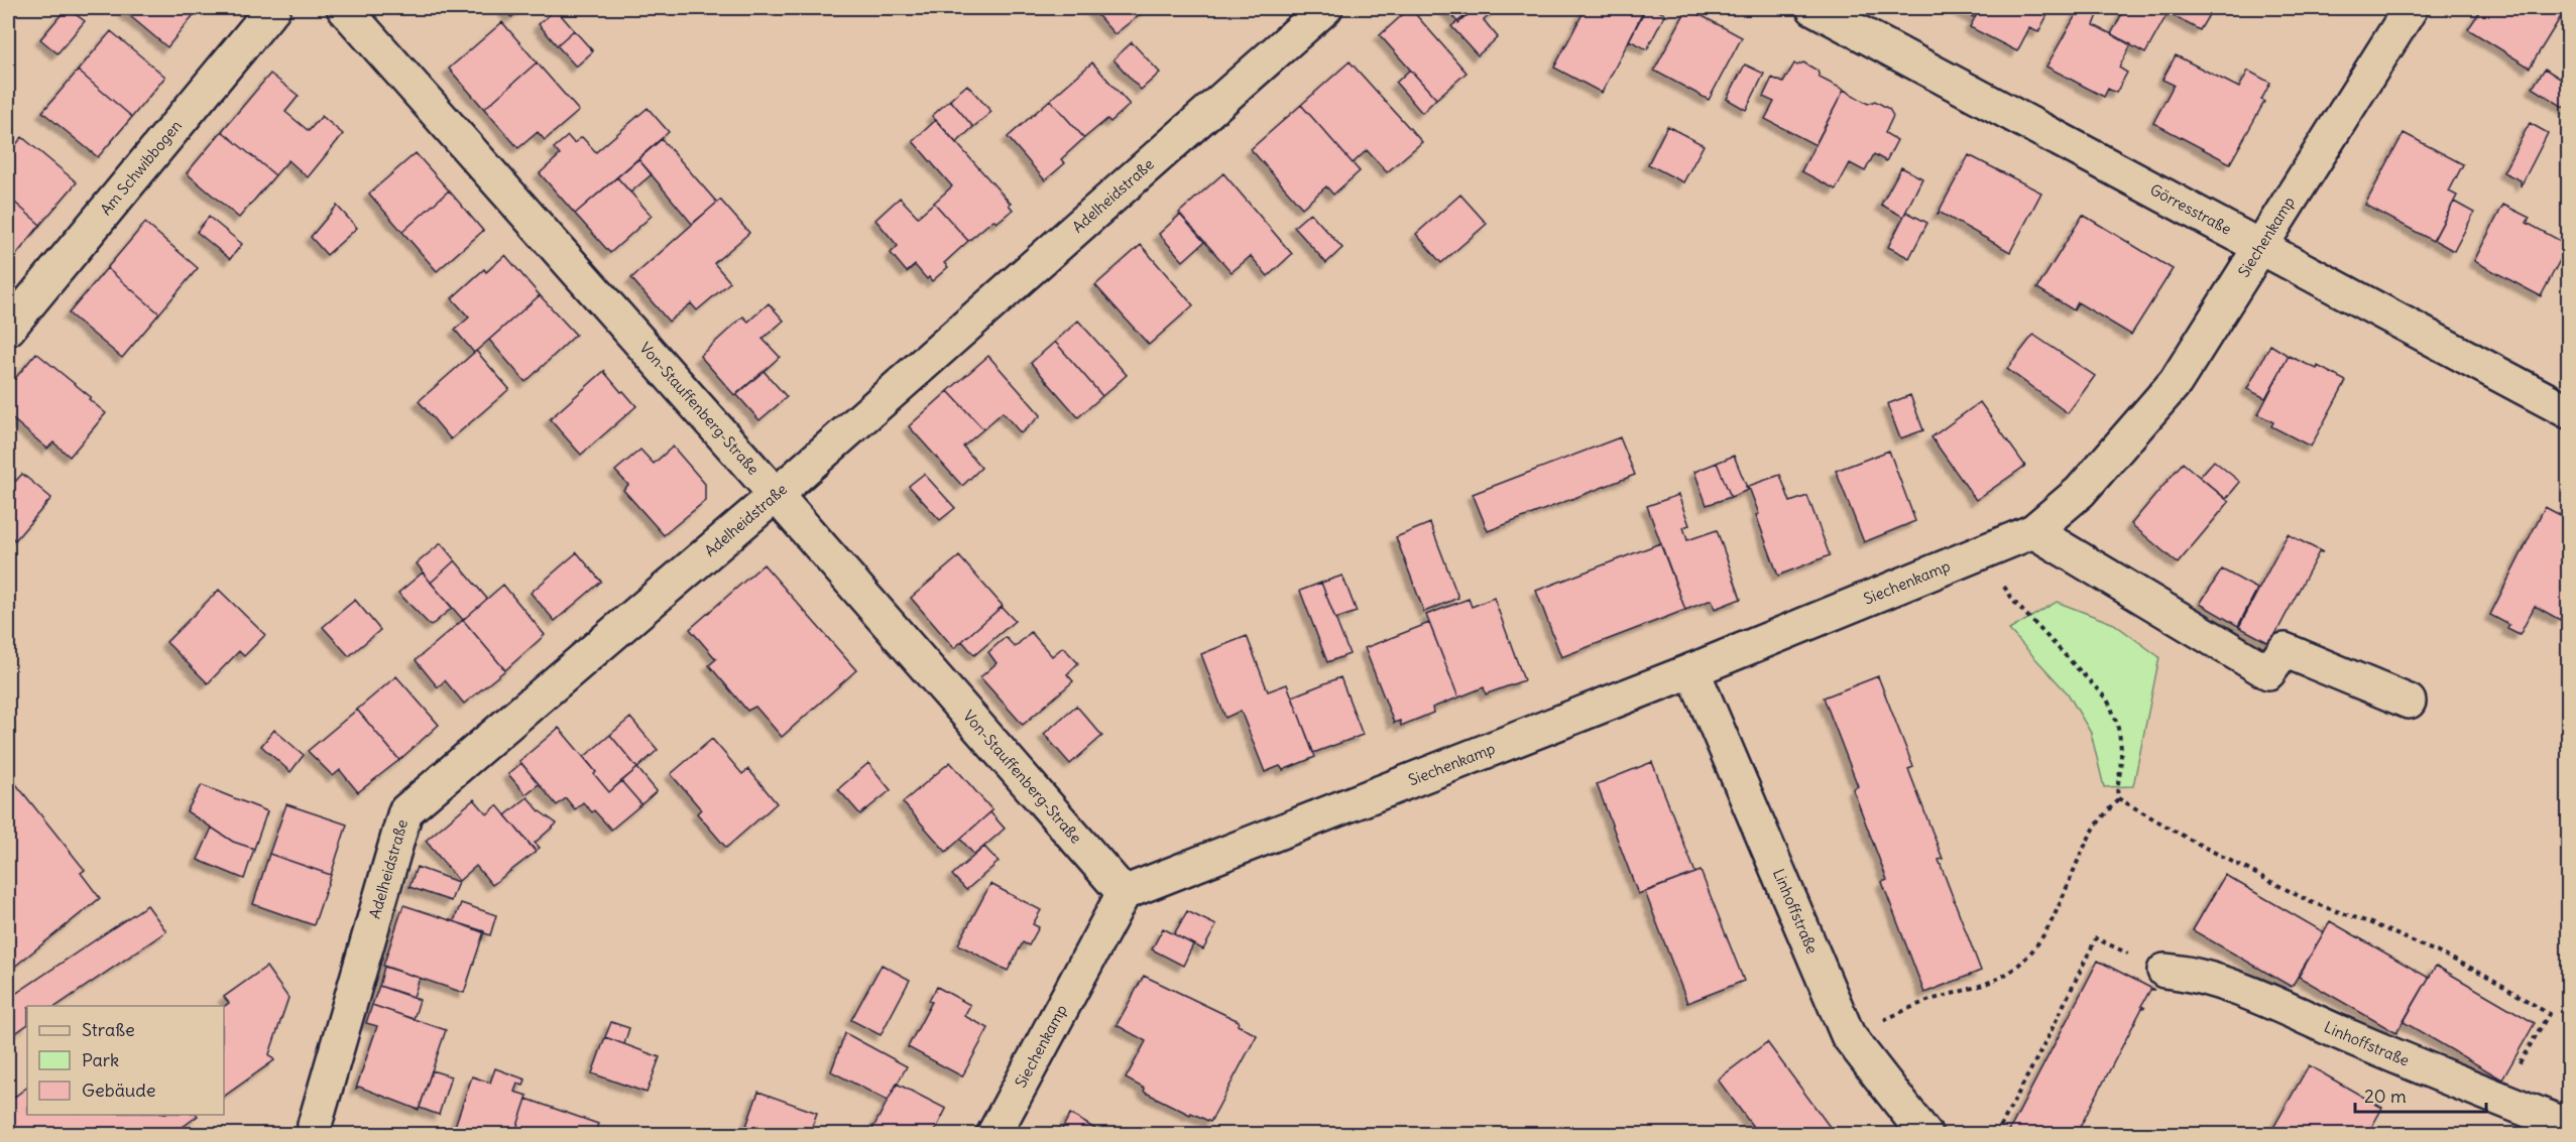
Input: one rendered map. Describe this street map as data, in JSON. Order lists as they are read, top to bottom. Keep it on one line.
{"streets":{"street":["Am Schwibbogen","Adelheidstraße","Görresstraße","Siechenkamp","Von-Stauffenberg-Straße","Linhoffstraße"]},"crossings":[["Adelheidstraße","Von-Stauffenberg-Straße"],["Görresstraße","Siechenkamp"],["Siechenkamp","Von-Stauffenberg-Straße"],["Siechenkamp","Linhoffstraße"]],"legend":["Straße","Park","Gebäude"],"scale_bar":"20 m"}
